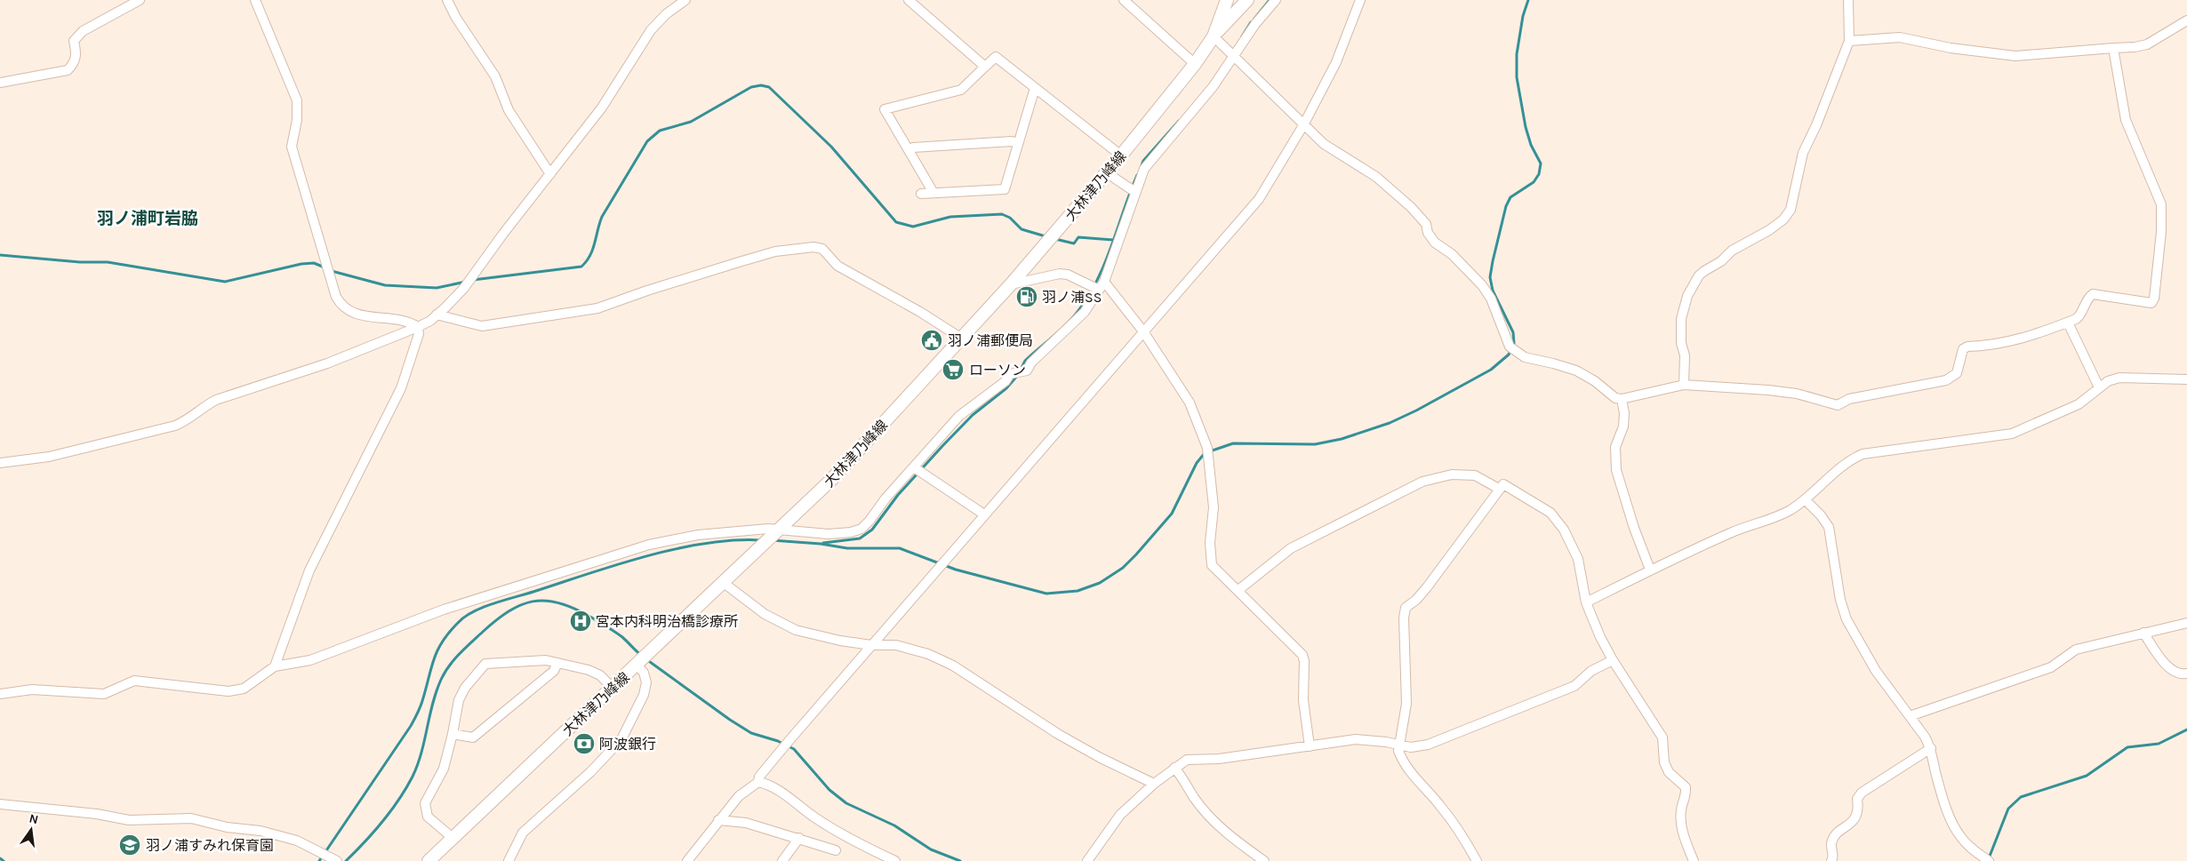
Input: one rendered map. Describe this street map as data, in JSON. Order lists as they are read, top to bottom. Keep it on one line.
{"streets":{"main road":["大林津乃峰線"]},"districts":["羽ノ浦町岩脇"],"places":{"fuel station":["羽ノ浦SS"],"public building":["羽ノ浦郵便局"],"supermarket":["ローソン"],"hospital":["宮本内科明治橋診療所"],"bank":["阿波銀行"],"school or university":["羽ノ浦すみれ保育園"]},"north":"top"}
